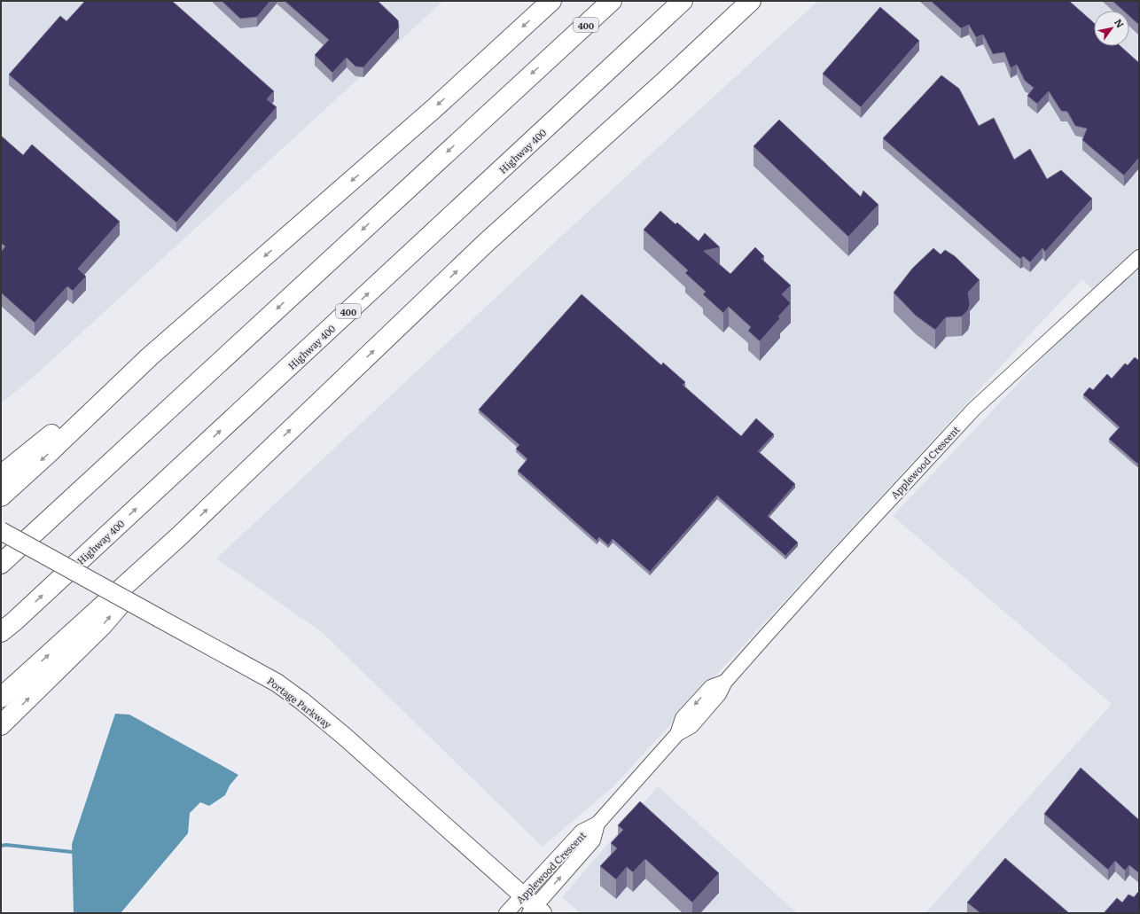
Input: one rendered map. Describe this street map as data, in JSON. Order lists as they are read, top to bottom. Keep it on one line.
{"streets":{"highway":["400","Highway 400"],"street":["Applewood Crescent","Portage Parkway"]},"crossings":[["Applewood Crescent","Portage Parkway"]],"north":"top right"}
